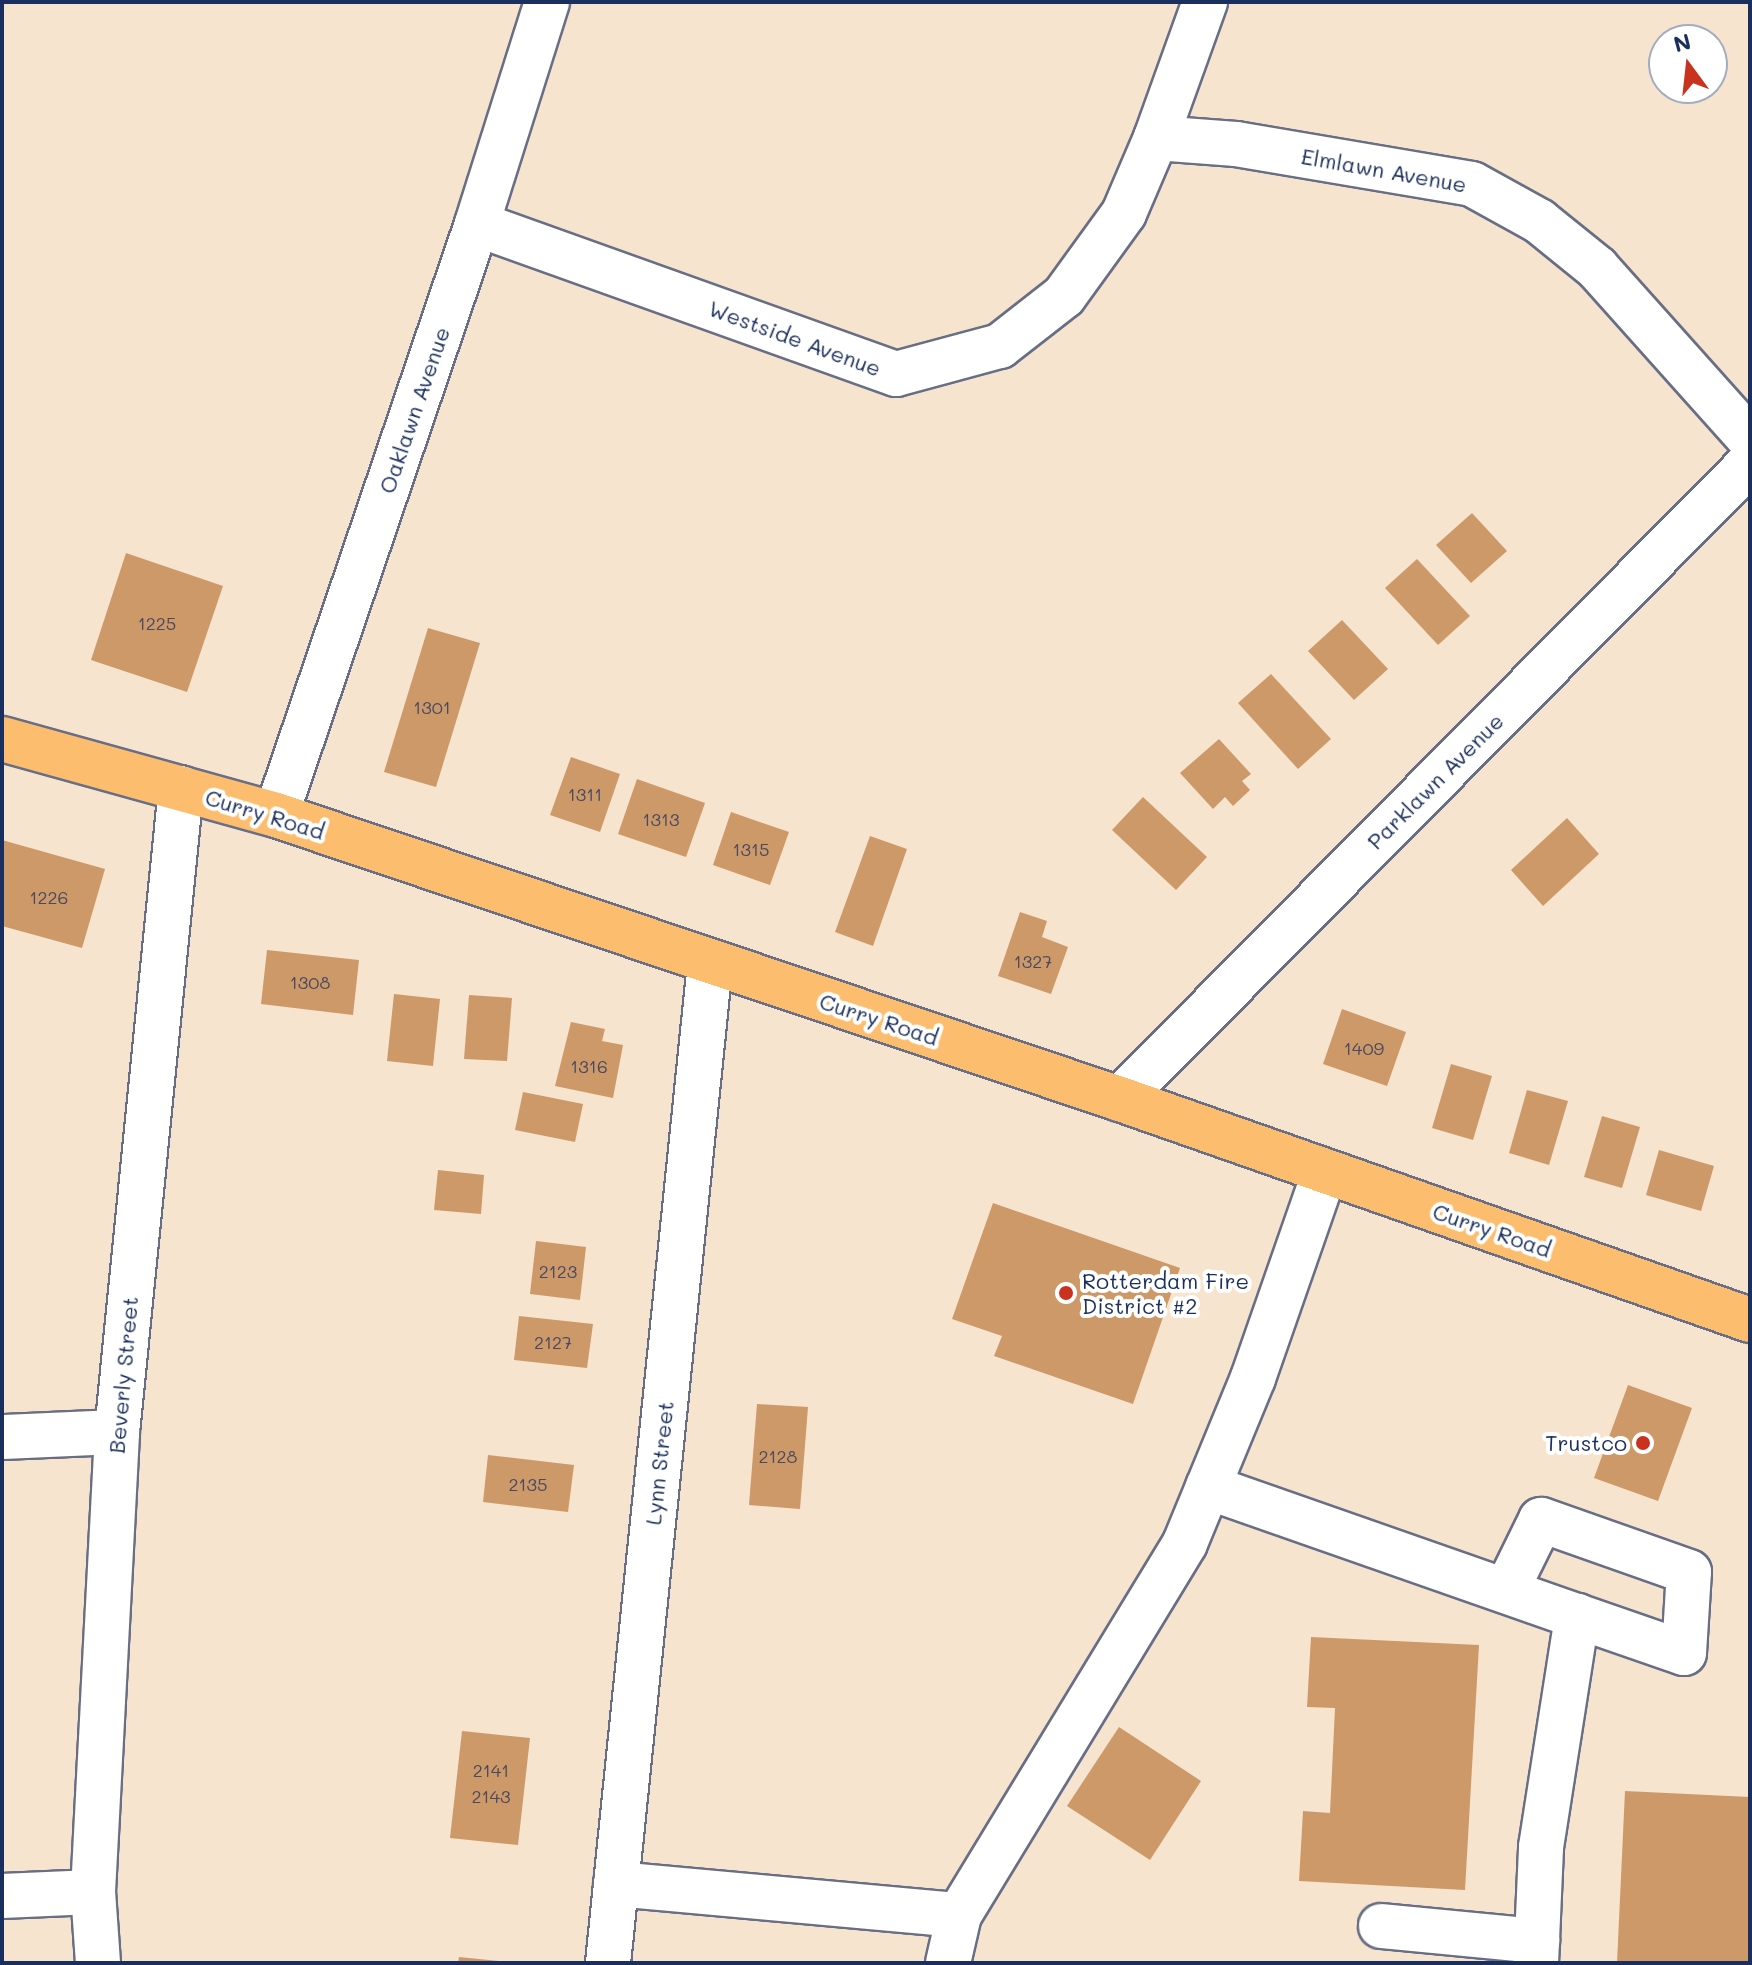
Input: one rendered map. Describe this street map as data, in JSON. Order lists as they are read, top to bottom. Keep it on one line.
{"streets":{"main road":["Curry Road"],"street":["Elmlawn Avenue","Westside Avenue","Oaklawn Avenue","Parklawn Avenue","Beverly Street","Lynn Street"]},"crossings":[["Elmlawn Avenue","Westside Avenue"],["Westside Avenue","Oaklawn Avenue"],["Oaklawn Avenue","Curry Road"],["Parklawn Avenue","Curry Road"],["Curry Road","Beverly Street"],["Curry Road","Lynn Street"]],"places":["Rotterdam Fire District #2","Trustco"],"house_numbers":["1225","1301","1311","1313","1315","1226","1327","1308","1409","1316","2123","2127","2128","2135","2141","2143"],"north":"top"}
